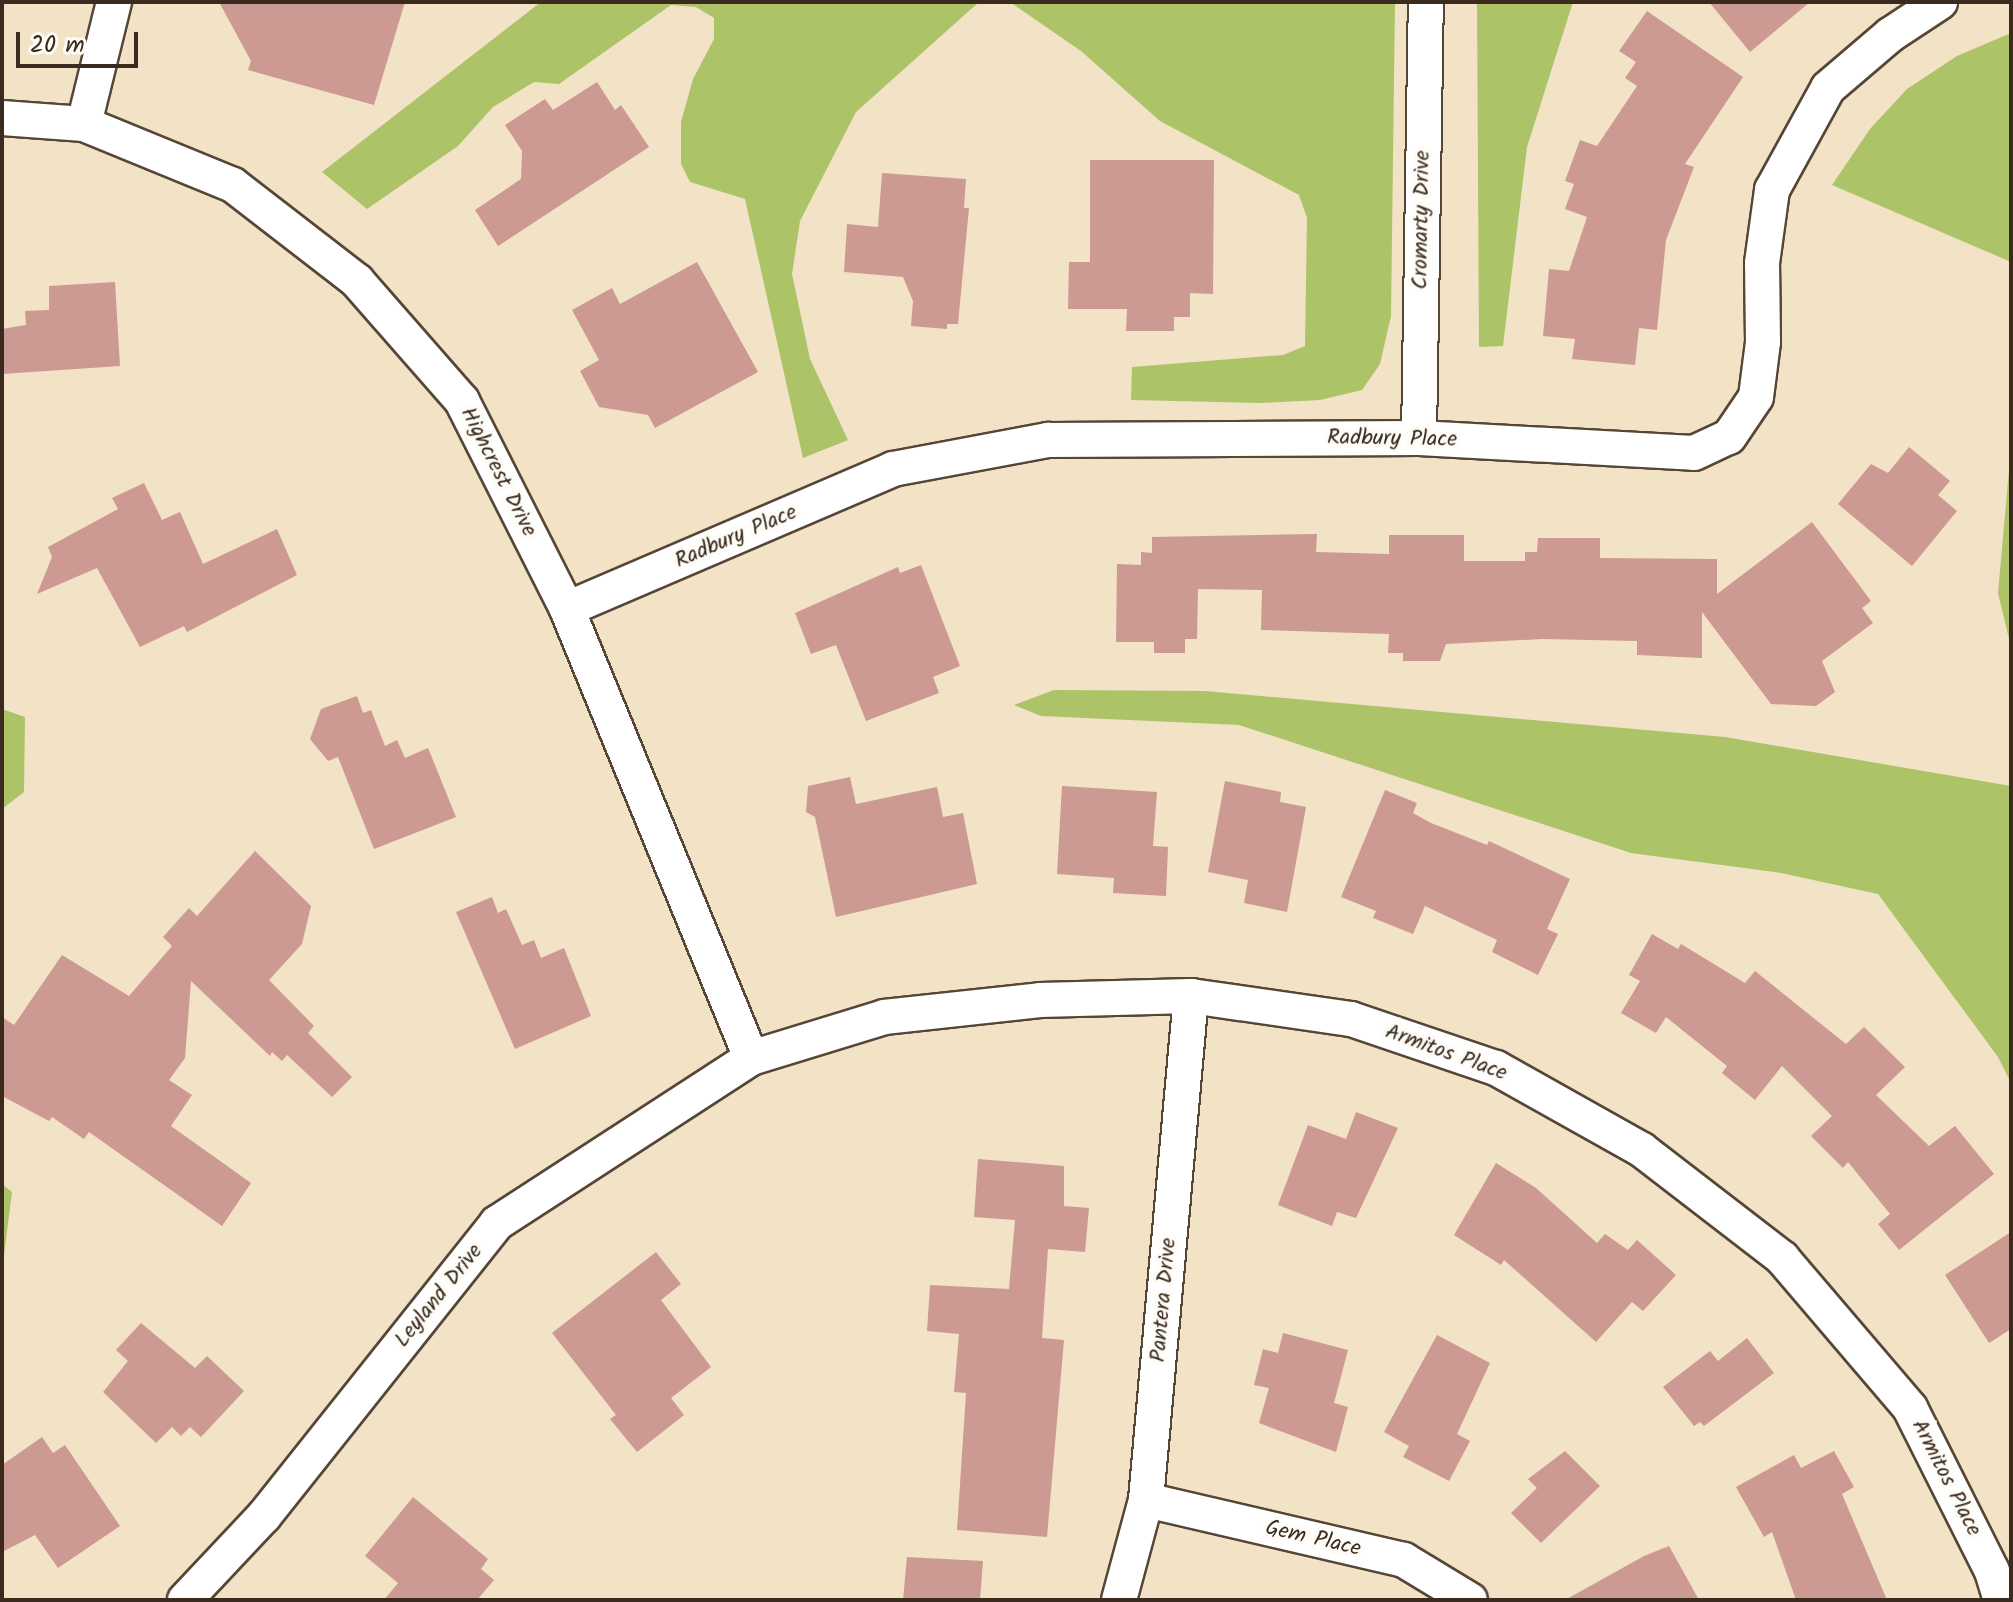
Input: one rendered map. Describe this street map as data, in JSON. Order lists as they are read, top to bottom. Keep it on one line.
{"streets":{"street":["Cromarty Drive","Radbury Place","Highcrest Drive","Armitos Place","Leyland Drive","Pantera Drive","Gem Place"]},"crossings":[["Cromarty Drive","Radbury Place"],["Radbury Place","Highcrest Drive"],["Highcrest Drive","Armitos Place"],["Highcrest Drive","Leyland Drive"],["Armitos Place","Leyland Drive"],["Armitos Place","Pantera Drive"],["Pantera Drive","Gem Place"]],"scale_bar":"20 m"}
